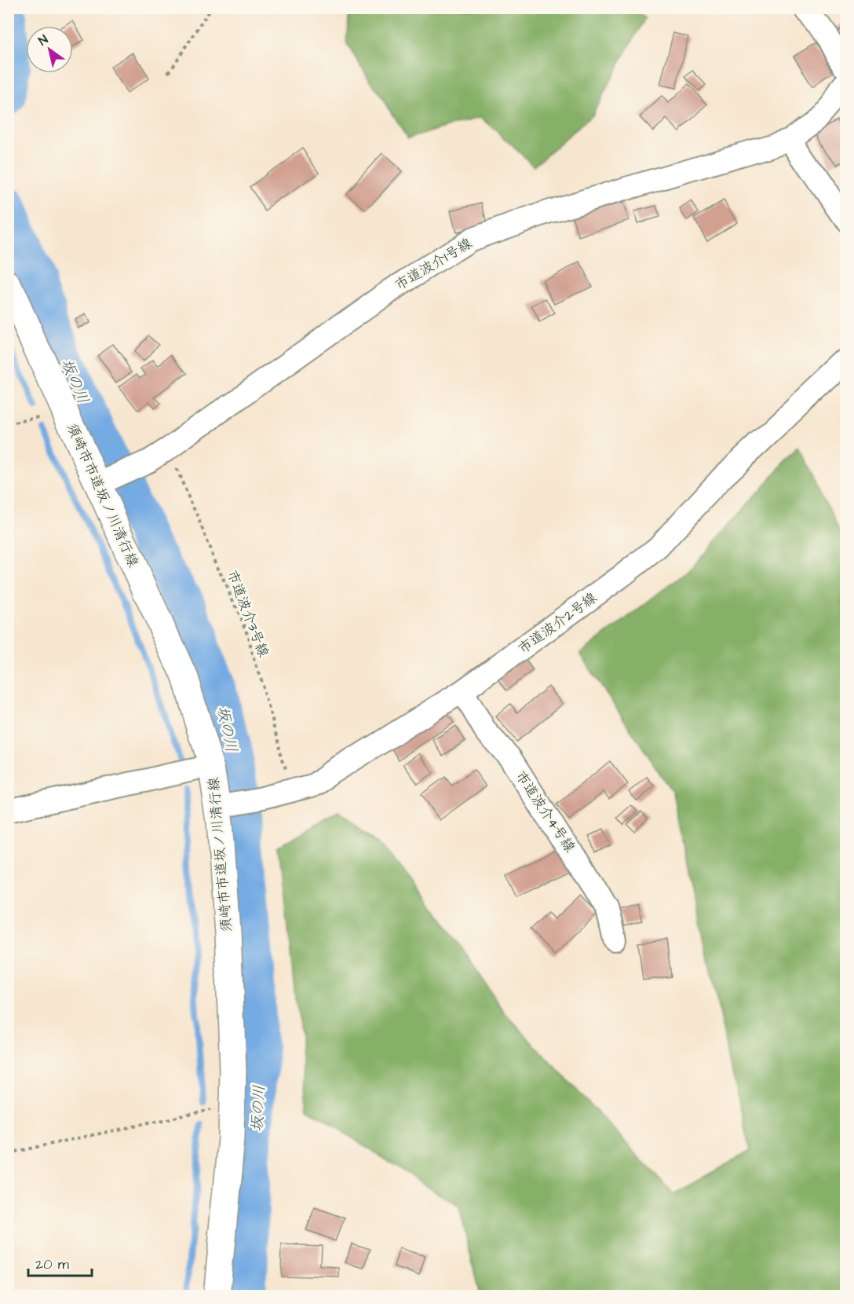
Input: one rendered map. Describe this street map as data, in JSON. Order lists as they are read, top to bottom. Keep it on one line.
{"streets":{"street":["市道波介1号線","須崎市市道坂ノ川清行線","市道波介2号線","市道波介4号線"],"path":["市道波介3号線"]},"crossings":[["市道波介1号線","須崎市市道坂ノ川清行線"],["市道波介1号線","市道波介3号線"],["須崎市市道坂ノ川清行線","市道波介2号線"],["市道波介3号線","市道波介2号線"],["市道波介2号線","市道波介4号線"]],"water":["坂の川"],"scale_bar":"20 m","north":"top left"}
